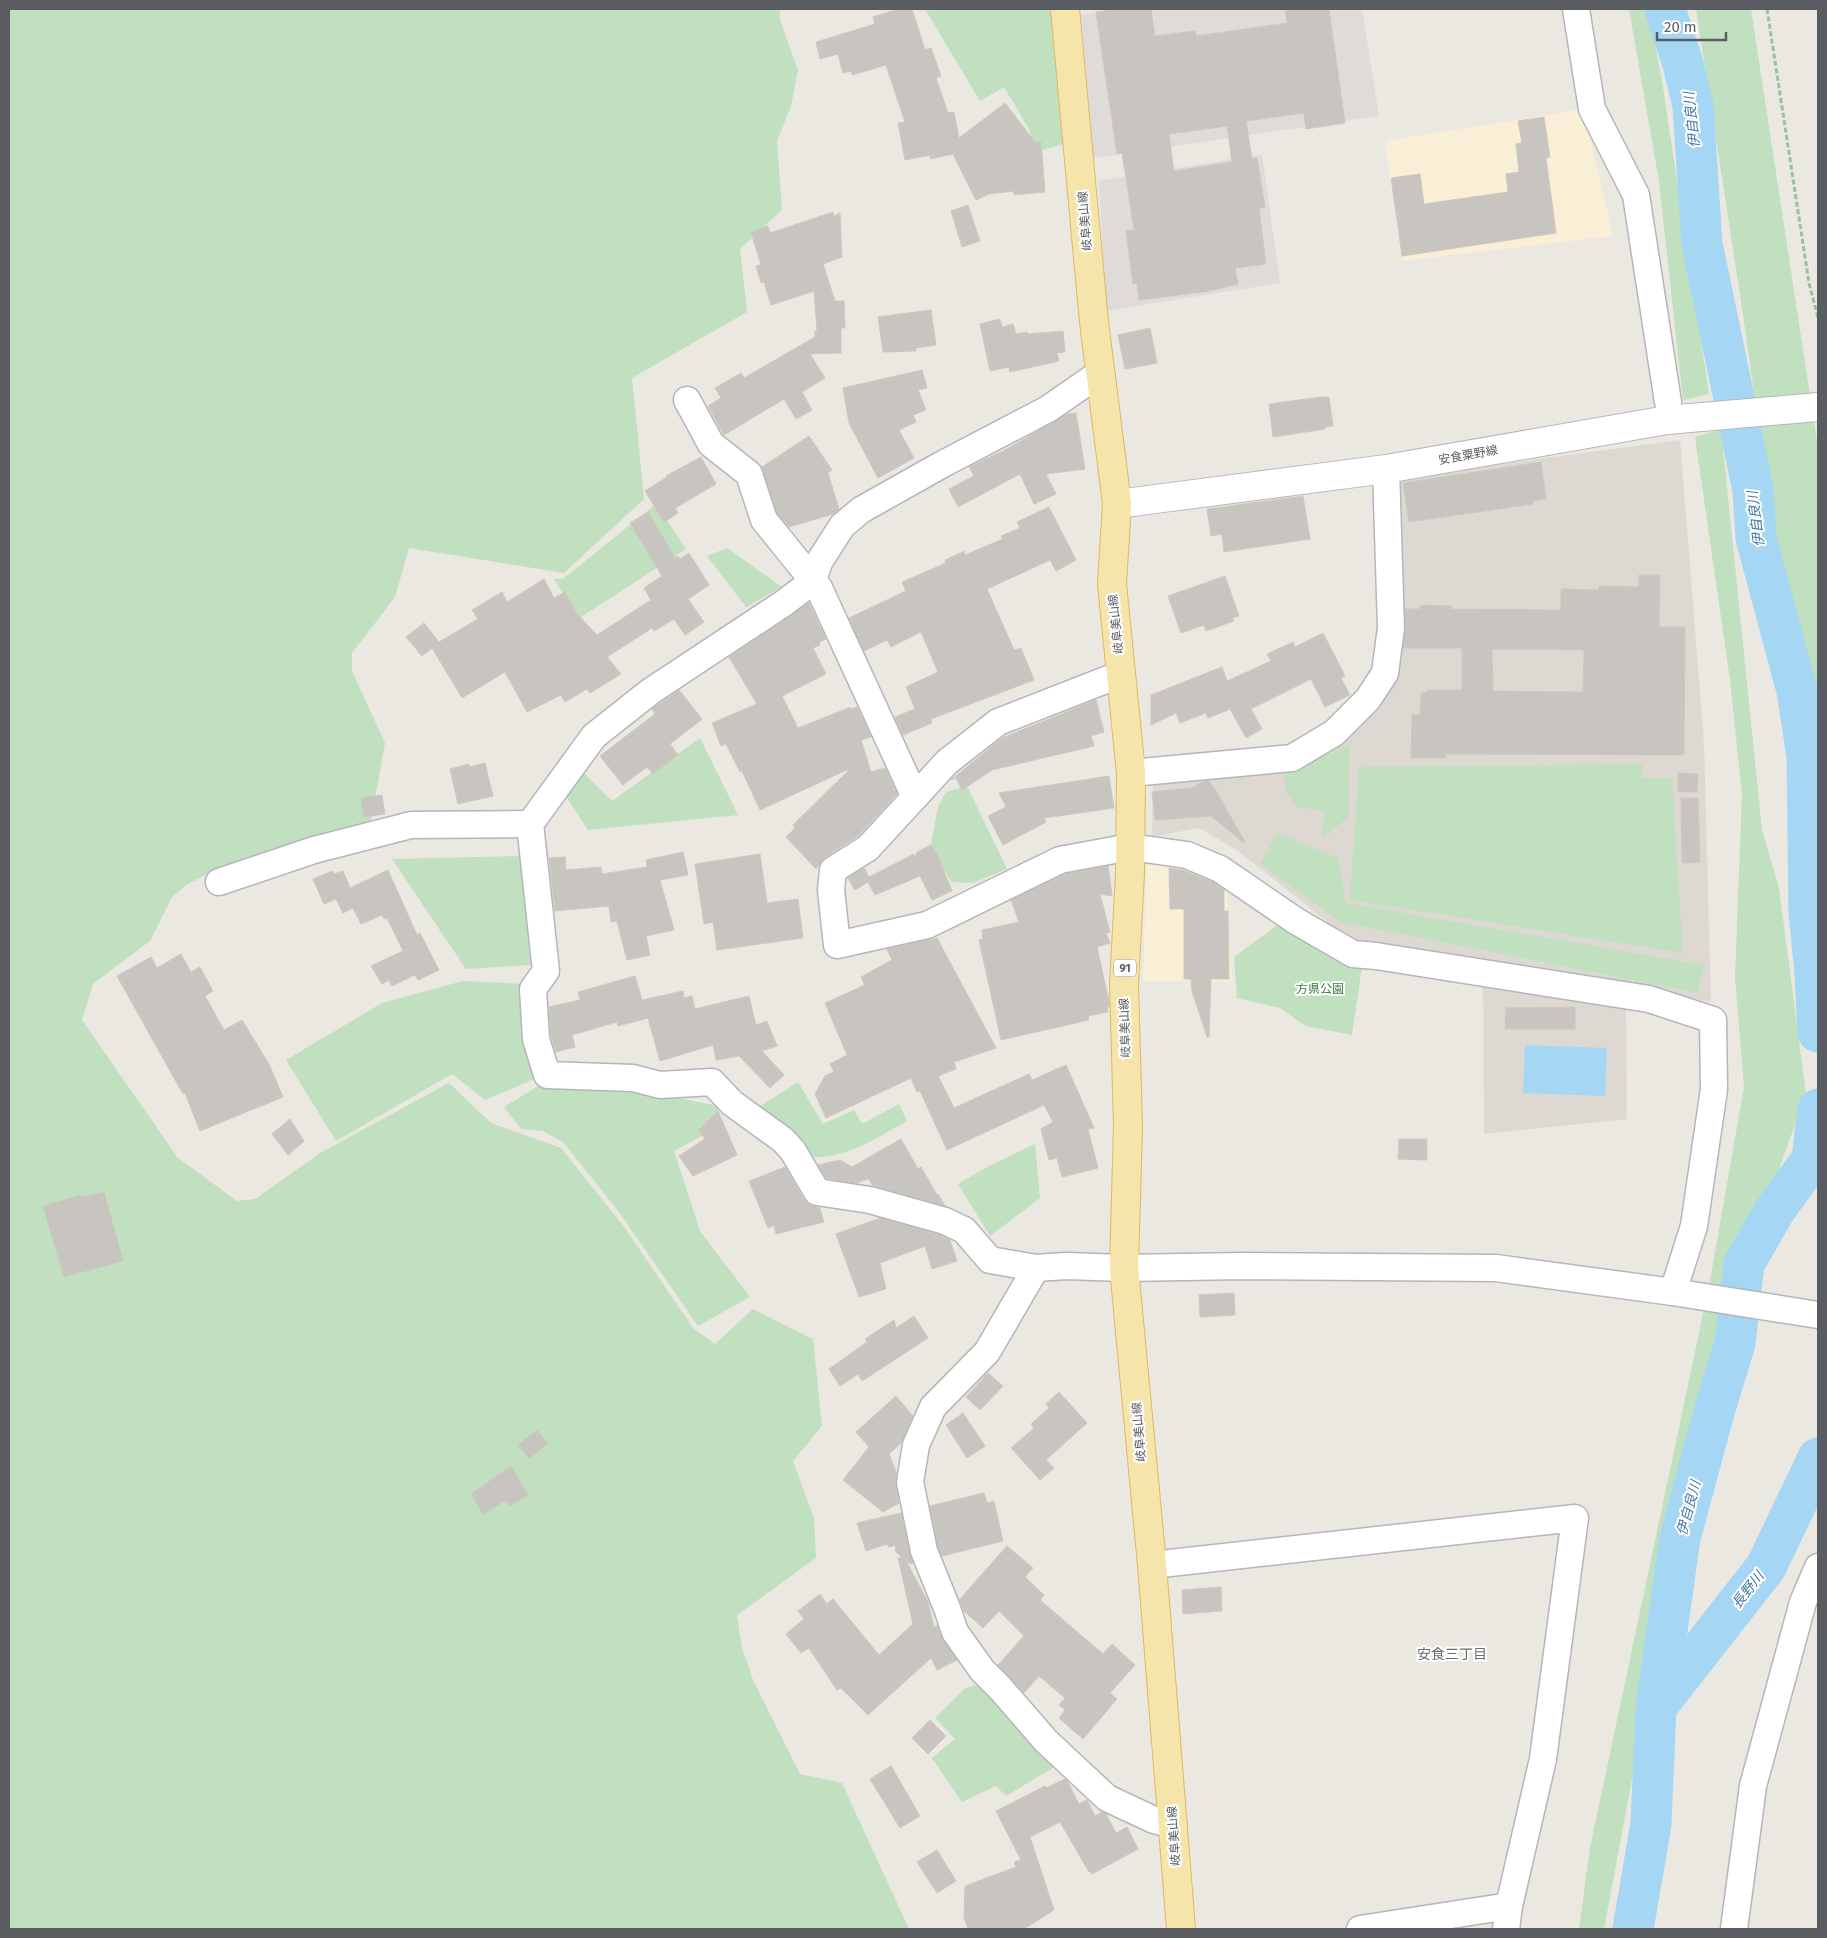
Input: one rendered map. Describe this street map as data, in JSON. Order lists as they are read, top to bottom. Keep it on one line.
{"streets":{"main road":["岐阜美山線","安食粟野線","91"]},"crossings":[["岐阜美山線","安食粟野線"]],"districts":["安食三丁目"],"water":["伊自良川","長野川"],"parks":["方県公園"],"scale_bar":"20 m"}
